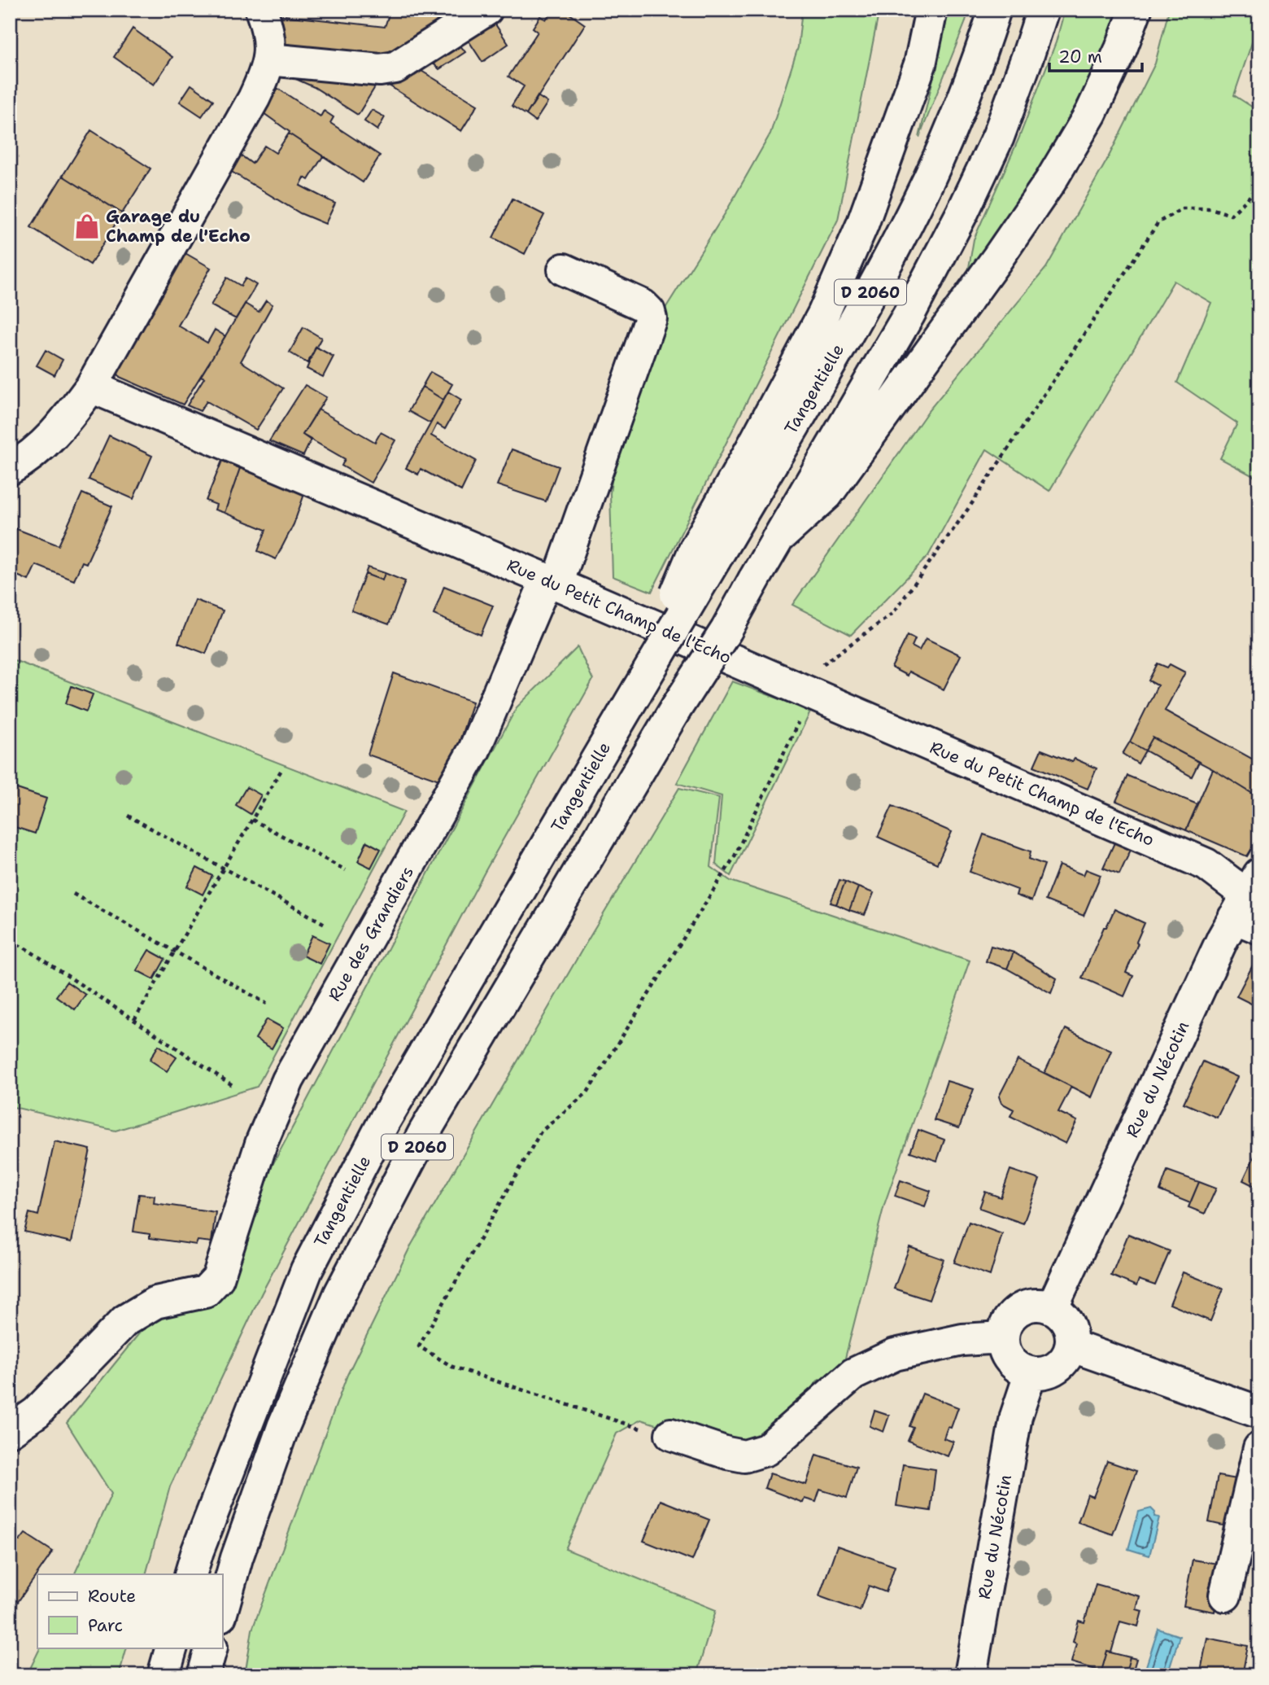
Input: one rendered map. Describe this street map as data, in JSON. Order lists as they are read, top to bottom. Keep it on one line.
{"streets":{"main road":["D 2060","Tangentielle","Rue du Petit Champ de l'Echo","Rue des Grandiers","Rue du Nécotin"]},"crossings":[["Rue du Petit Champ de l'Echo","Rue des Grandiers"],["Rue du Petit Champ de l'Echo","Rue du Nécotin"]],"places":{"shop":["Garage du Champ de l'Echo"]},"legend":["Route","Parc"],"scale_bar":"20 m"}
